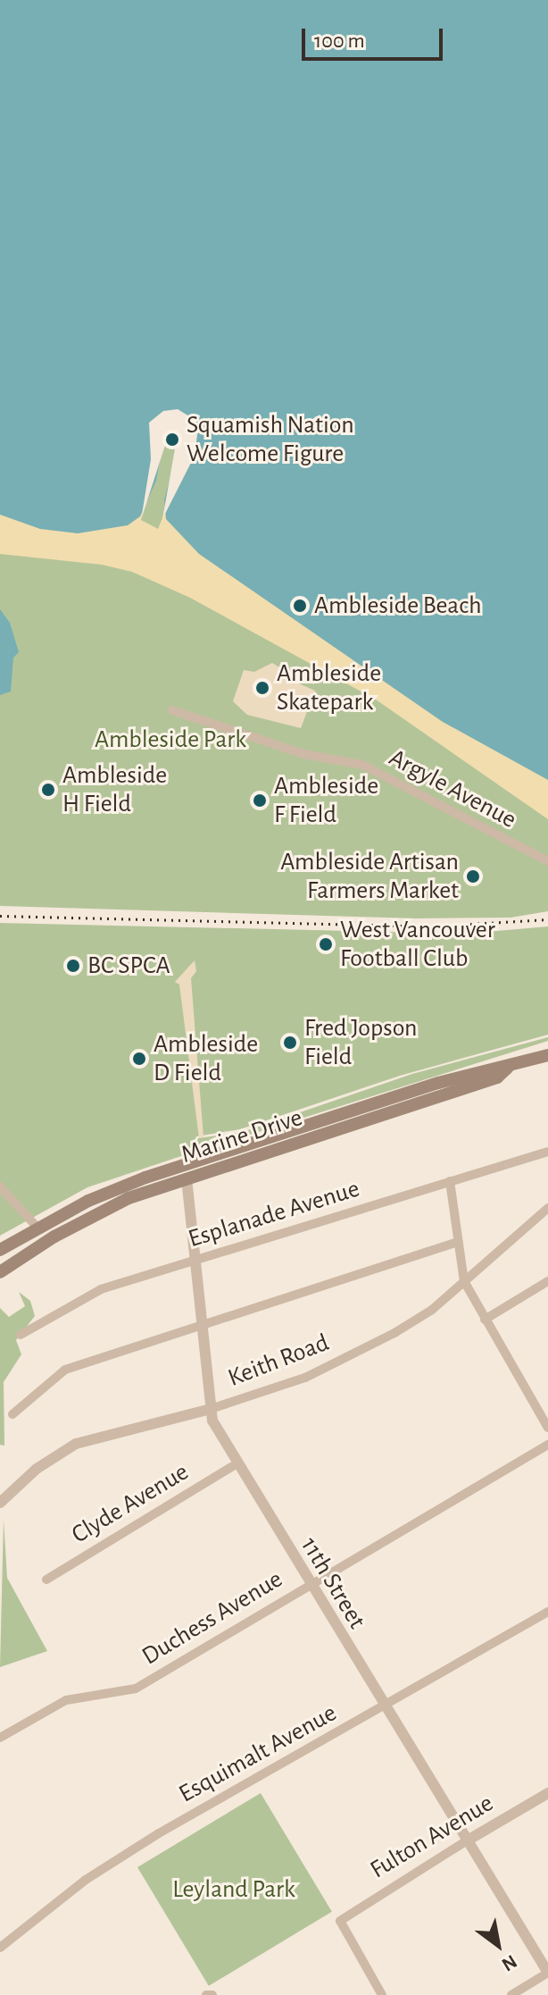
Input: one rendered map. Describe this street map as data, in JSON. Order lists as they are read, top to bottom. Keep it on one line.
{"streets":{"main road":["Marine Drive"],"street":["Argyle Avenue","Esplanade Avenue","Keith Road","Clyde Avenue","11th Street","Duchess Avenue","Esquimalt Avenue","Fulton Avenue"]},"crossings":[["Marine Drive","11th Street"],["Esplanade Avenue","11th Street"],["Keith Road","11th Street"],["Clyde Avenue","11th Street"],["11th Street","Duchess Avenue"],["11th Street","Esquimalt Avenue"],["11th Street","Fulton Avenue"]],"parks":["Ambleside Park","Leyland Park"],"places":["Squamish Nation Welcome Figure","Ambleside Beach","Ambleside Skatepark","Ambleside H Field","Ambleside F Field","Ambleside Artisan Farmers Market","West Vancouver Football Club","BC SPCA","Fred Jopson Field","Ambleside D Field"],"scale_bar":"100 m","north":"bottom right"}
